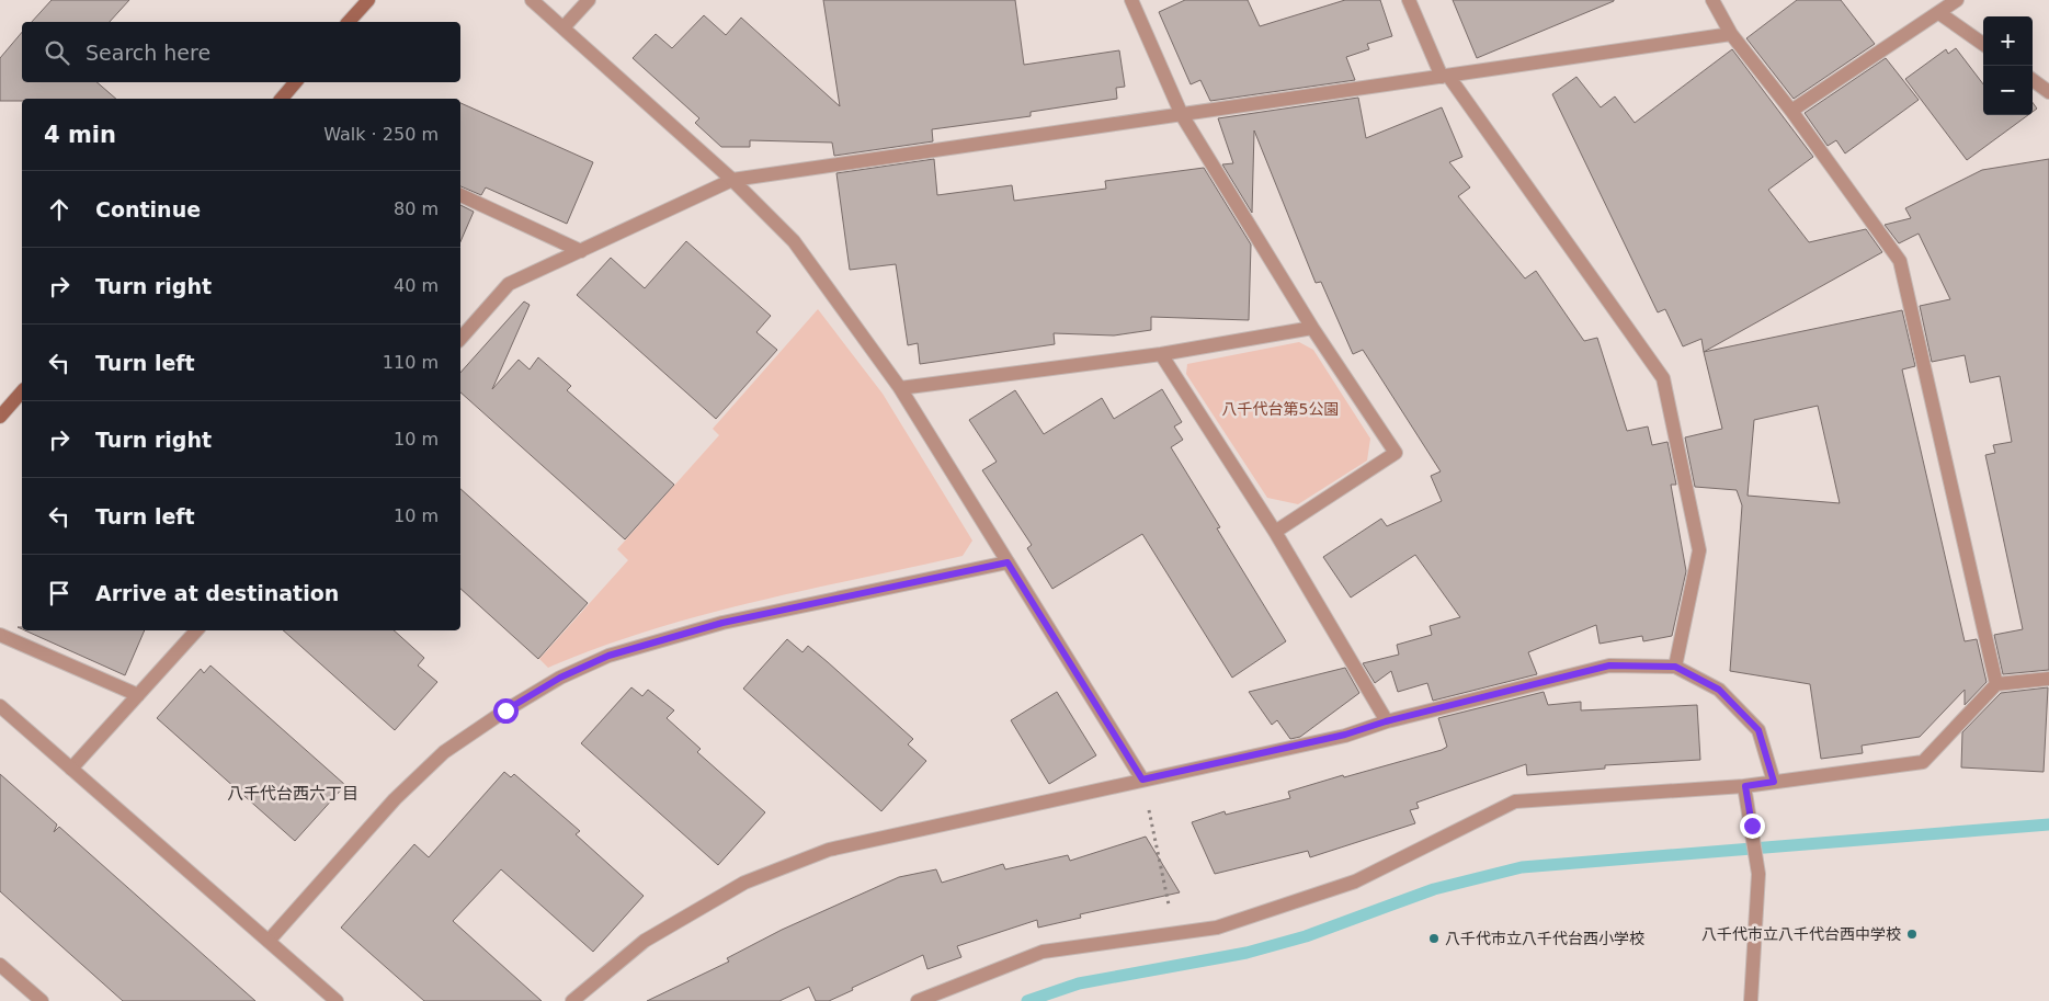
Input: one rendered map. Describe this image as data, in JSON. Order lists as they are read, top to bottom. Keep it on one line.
{"districts":["八千代台西六丁目"],"parks":["八千代台第5公園"],"places":["八千代市立八千代台西中学校","八千代市立八千代台西小学校"],"page":{"map_buttons":["+","−"],"search":"Search here","heading":["4 min","Walk · 250 m"],"list":[["Continue","80 m"],["Turn right","40 m"],["Turn left","110 m"],["Turn right","10 m"],["Turn left","10 m"],"Arrive at destination"]}}
